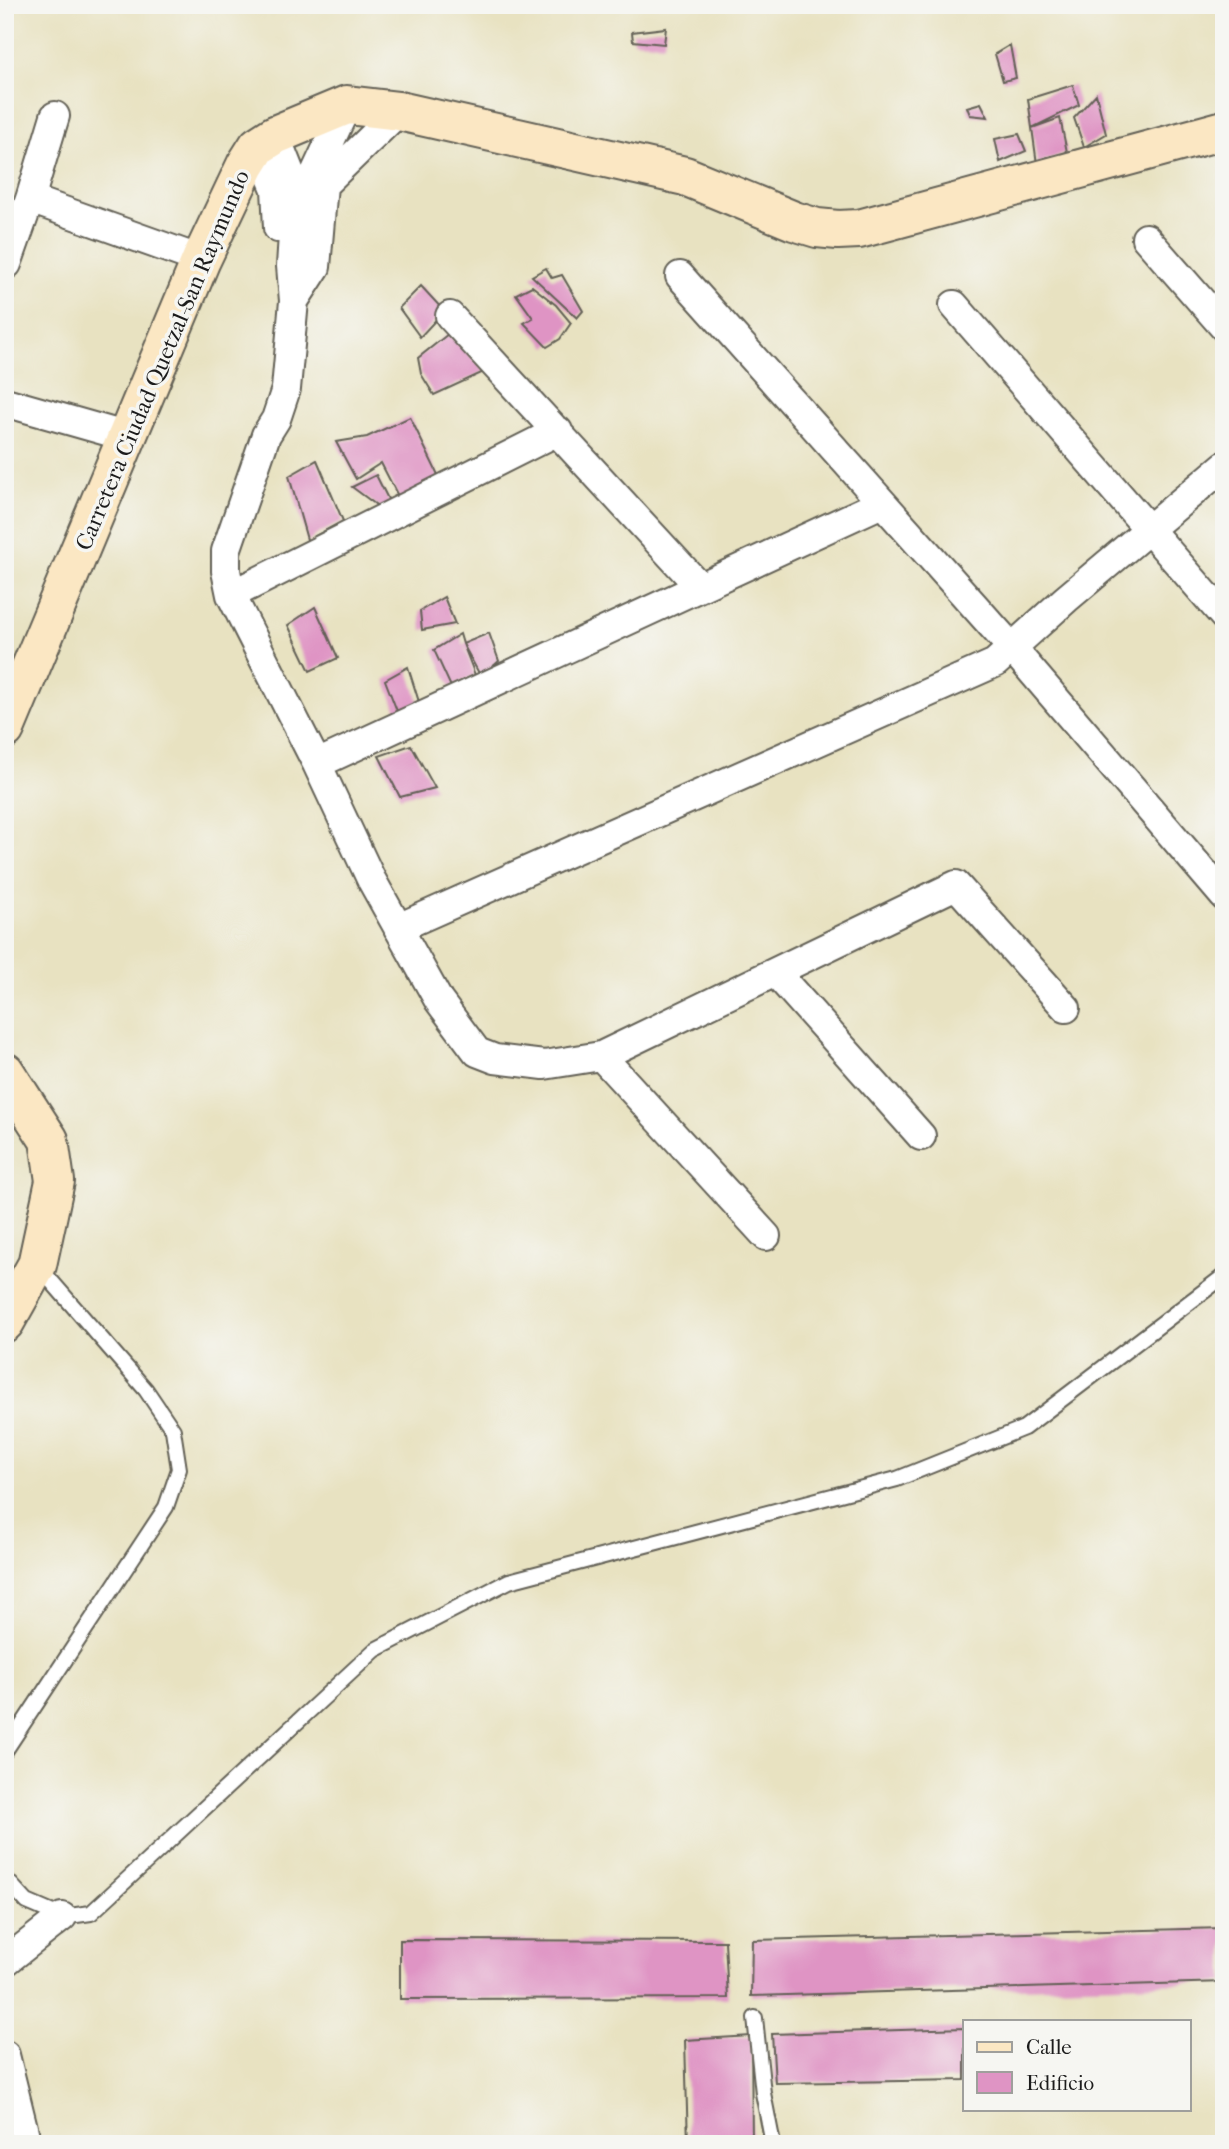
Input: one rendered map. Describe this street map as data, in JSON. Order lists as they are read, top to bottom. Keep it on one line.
{"streets":{"main road":["Carretera Ciudad Quetzal-San Raymundo"]},"legend":["Calle","Edificio"]}
